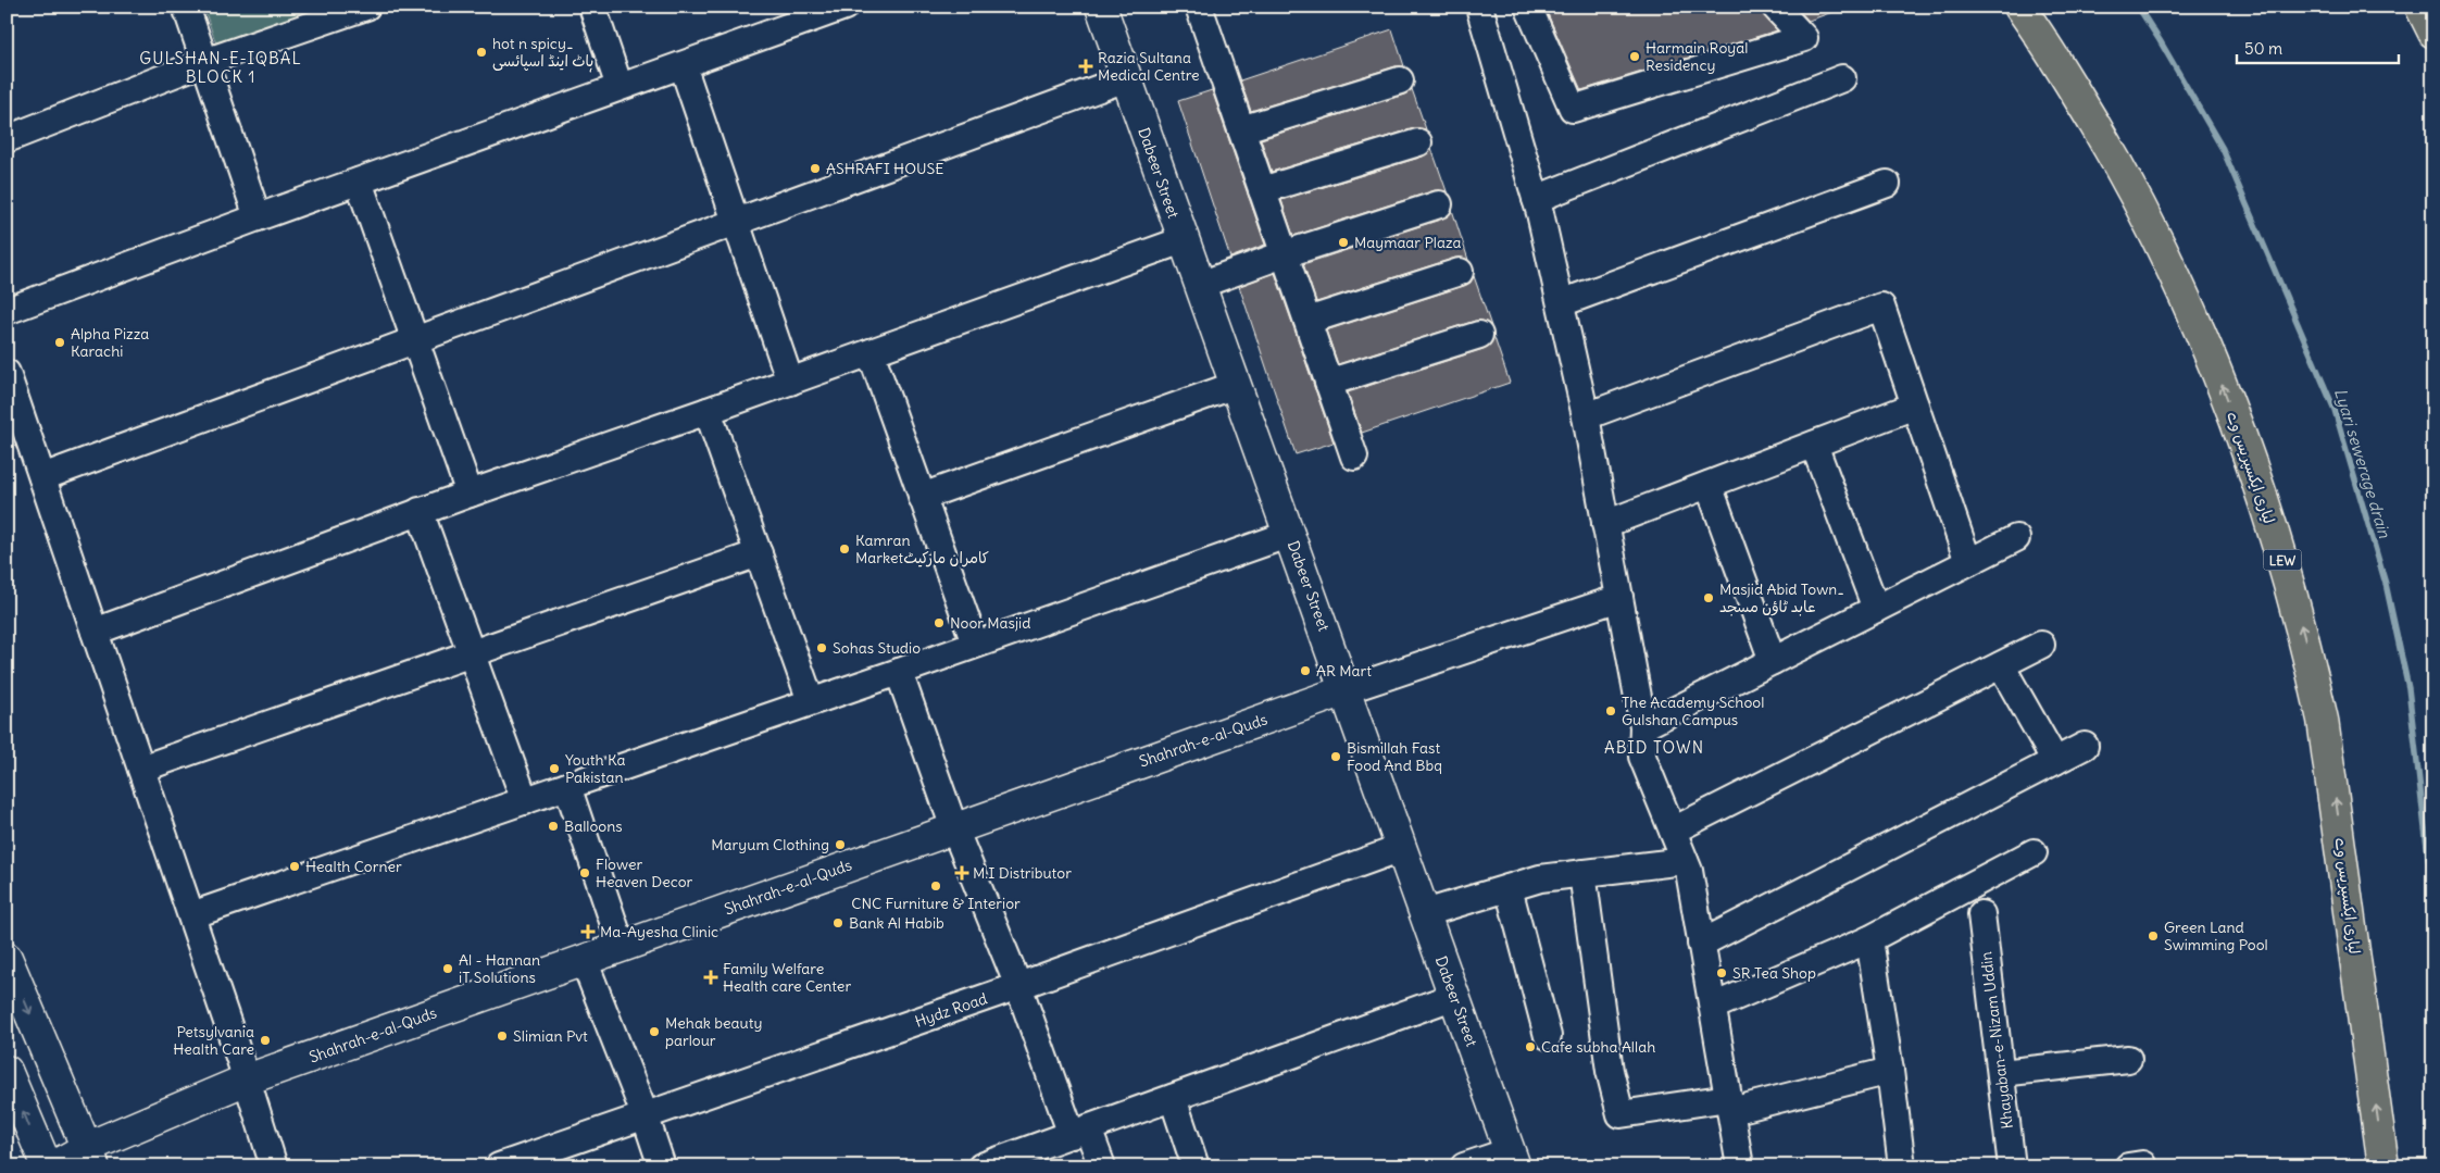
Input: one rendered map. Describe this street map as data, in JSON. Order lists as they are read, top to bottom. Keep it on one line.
{"streets":{"highway":["لیاری ایکسپریس وے","LEW"],"street":["Dabeer Street","Shahrah-e-al-Quds","Hydz Road","Khayaban-e-Nizam Uddin"]},"crossings":[["Dabeer Street","Shahrah-e-al-Quds"],["Dabeer Street","Hydz Road"]],"one_way":["لیاری ایکسپریس وے"],"districts":["GULSHAN-E-IQBAL BLOCK 1","ABID TOWN"],"water":["Lyari sewerage drain"],"places":{"other":["hot n spicy۔ ہاٹ اینڈ اسپائسی","Harmain Royal Residency","ASHRAFI HOUSE","Maymaar Plaza","Alpha Pizza Karachi","Kamran Marketکامران مارکیٹ","Masjid Abid Town۔ عابد ٹاؤن مسجد","Noor Masjid","Sohas Studio","AR Mart","The Academy School Gulshan Campus","Bismillah Fast Food And Bbq","Youth Ka Pakistan","Balloons","Maryum Clothing","Health Corner","Flower Heaven Decor","CNC Furniture & Interior","Bank Al Habib","Green Land Swimming Pool","Al - Hannan iT Solutions","SR Tea Shop","Mehak beauty parlour","Slimian Pvt","Petsylvania Health Care","Cafe subha Allah"],"health":["Razia Sultana Medical Centre","M.I Distributor","Ma-Ayesha Clinic","Family Welfare Health care Center"]},"scale_bar":"50 m"}
